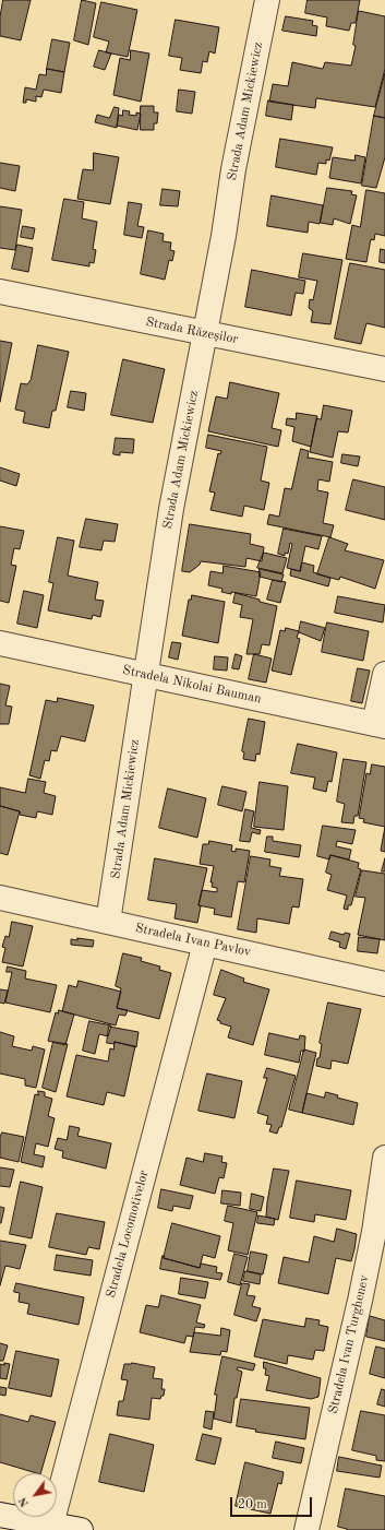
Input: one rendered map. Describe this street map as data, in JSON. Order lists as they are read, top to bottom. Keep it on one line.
{"streets":{"street":["Strada Adam Mickiewicz","Strada Răzeșilor","Stradela Nikolai Bauman","Stradela Ivan Pavlov","Stradela Locomotivelor","Stradela Ivan Turghenev"]},"crossings":[["Strada Adam Mickiewicz","Strada Răzeșilor"],["Strada Adam Mickiewicz","Stradela Nikolai Bauman"],["Strada Adam Mickiewicz","Stradela Ivan Pavlov"],["Stradela Ivan Pavlov","Stradela Locomotivelor"]],"scale_bar":"20 m","north":"bottom left"}
